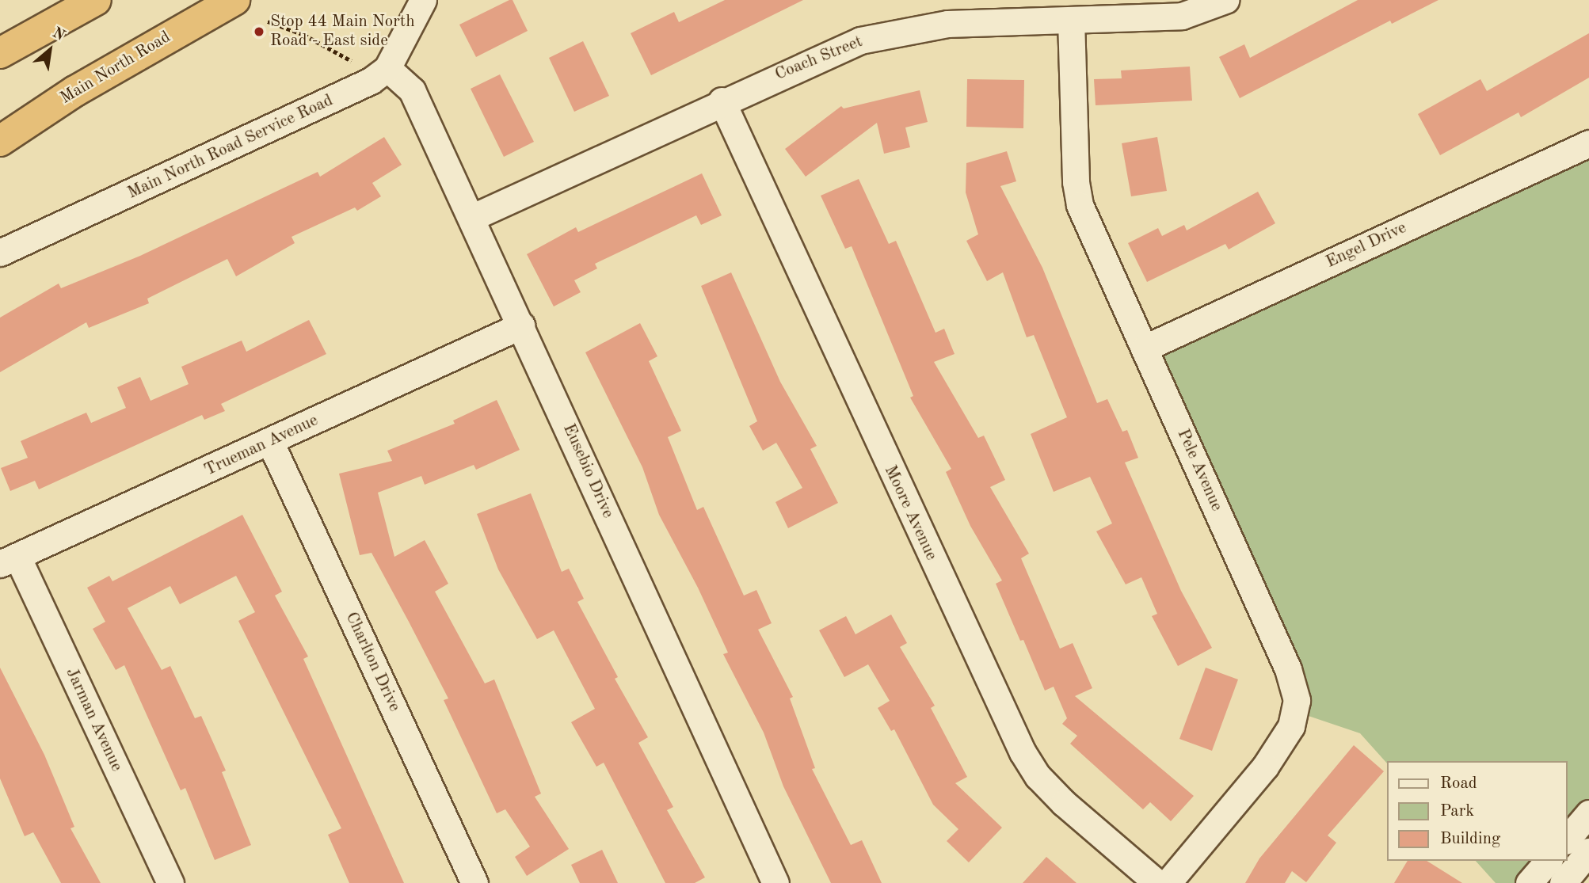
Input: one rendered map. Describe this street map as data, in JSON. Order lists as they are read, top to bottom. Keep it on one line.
{"streets":{"highway":["Main North Road"],"street":["Coach Street","Main North Road Service Road","Engel Drive","Trueman Avenue","Pele Avenue","Eusebio Drive","Moore Avenue","Charlton Drive","Jarman Avenue"]},"crossings":[["Coach Street","Pele Avenue"],["Coach Street","Eusebio Drive"],["Coach Street","Moore Avenue"],["Main North Road Service Road","Eusebio Drive"],["Engel Drive","Pele Avenue"],["Trueman Avenue","Eusebio Drive"],["Trueman Avenue","Charlton Drive"],["Trueman Avenue","Jarman Avenue"]],"places":["Stop 44 Main North Road - East side"],"legend":["Road","Park","Building"],"north":"top right"}
